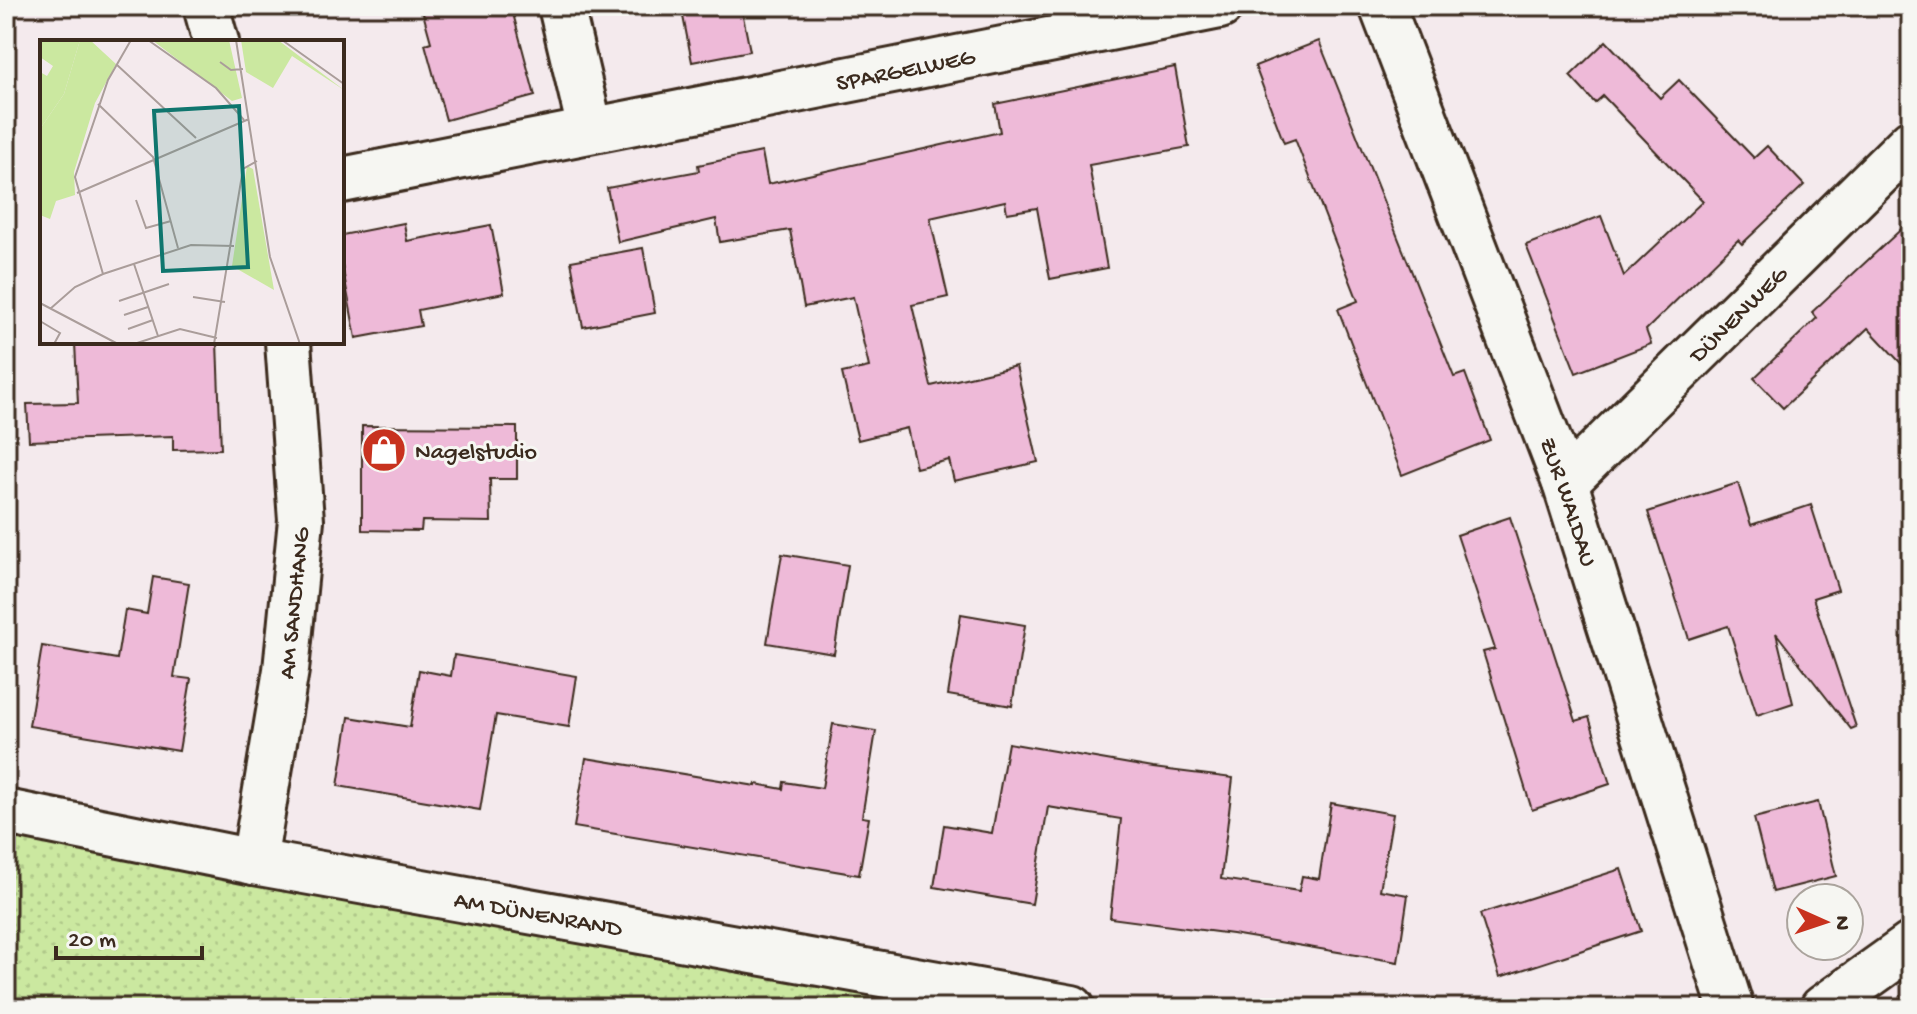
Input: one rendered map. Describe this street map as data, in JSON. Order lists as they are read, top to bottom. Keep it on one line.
{"streets":{"street":["SPARGELWEG","DÜNENWEG","ZUR WALDAU","AM SANDHANG","AM DÜNENRAND"]},"crossings":[["DÜNENWEG","ZUR WALDAU"],["AM SANDHANG","AM DÜNENRAND"]],"places":{"shop":["Nagelstudio"]},"scale_bar":"20 m","north":"right"}
